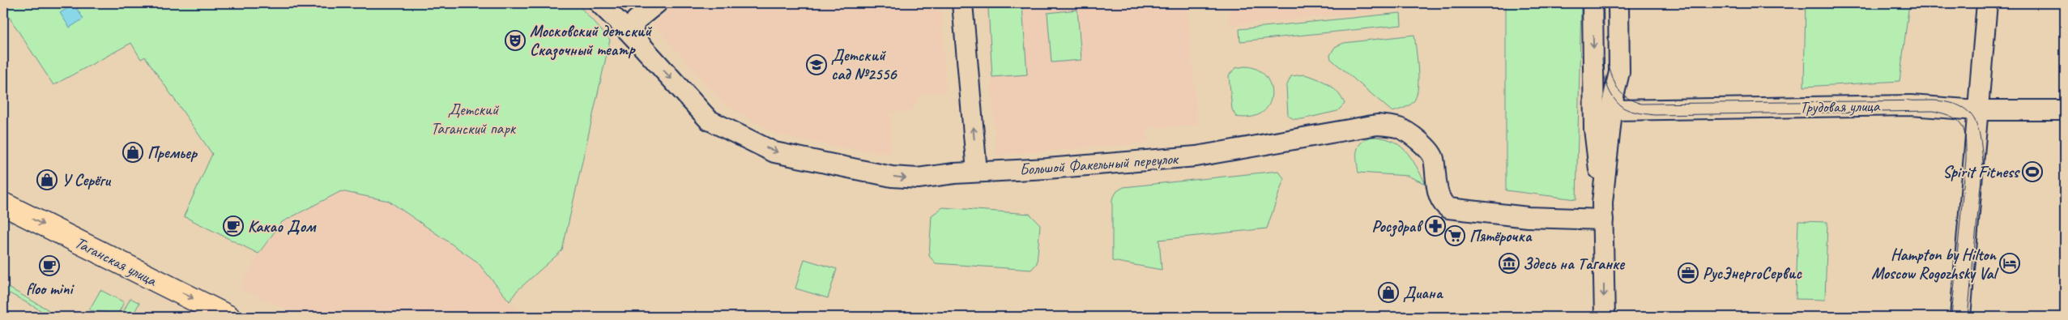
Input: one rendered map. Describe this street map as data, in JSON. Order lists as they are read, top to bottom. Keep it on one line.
{"streets":{"main road":["Таганская улица"],"street":["Трудовая улица","Большой Факельный переулок"]},"one_way":["Таганская улица"],"parks":["Детский Таганский парк"],"places":{"theatre":["Московский детский Сказочный театр"],"school or university":["Детский сад №2556"],"shop":["Премьер","У Серёги","Диана"],"sports":["Spirit Fitness"],"cafe":["Какао Дом","floo mini"],"pharmacy":["Росздрав"],"supermarket":["Пятёрочка"],"museum":["Здесь на Таганке"],"hotel":["Hampton by Hilton Moscow Rogozhsky Val"],"office":["РусЭнергоСервис"]}}
